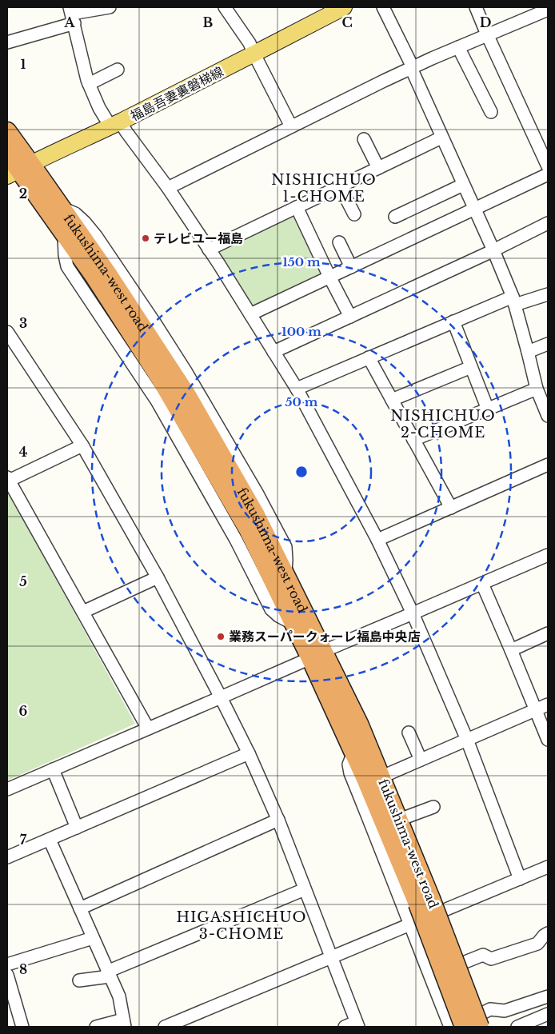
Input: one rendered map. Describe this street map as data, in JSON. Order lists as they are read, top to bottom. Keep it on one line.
{"streets":{"highway":["fukushima-west road"],"main road":["福島吾妻裏磐梯線"]},"crossings":[["福島吾妻裏磐梯線","fukushima-west road"]],"districts":["NISHICHUO 1-CHOME","NISHICHUO 2-CHOME","HIGASHICHUO 3-CHOME"],"places":["テレビユー福島","業務スーパークォーレ福島中央店"],"grid":{"columns":["A","B","C","D"],"rows":["1","2","3","4","5","6","7","8"]},"rings":["150 m","100 m","50 m"]}
